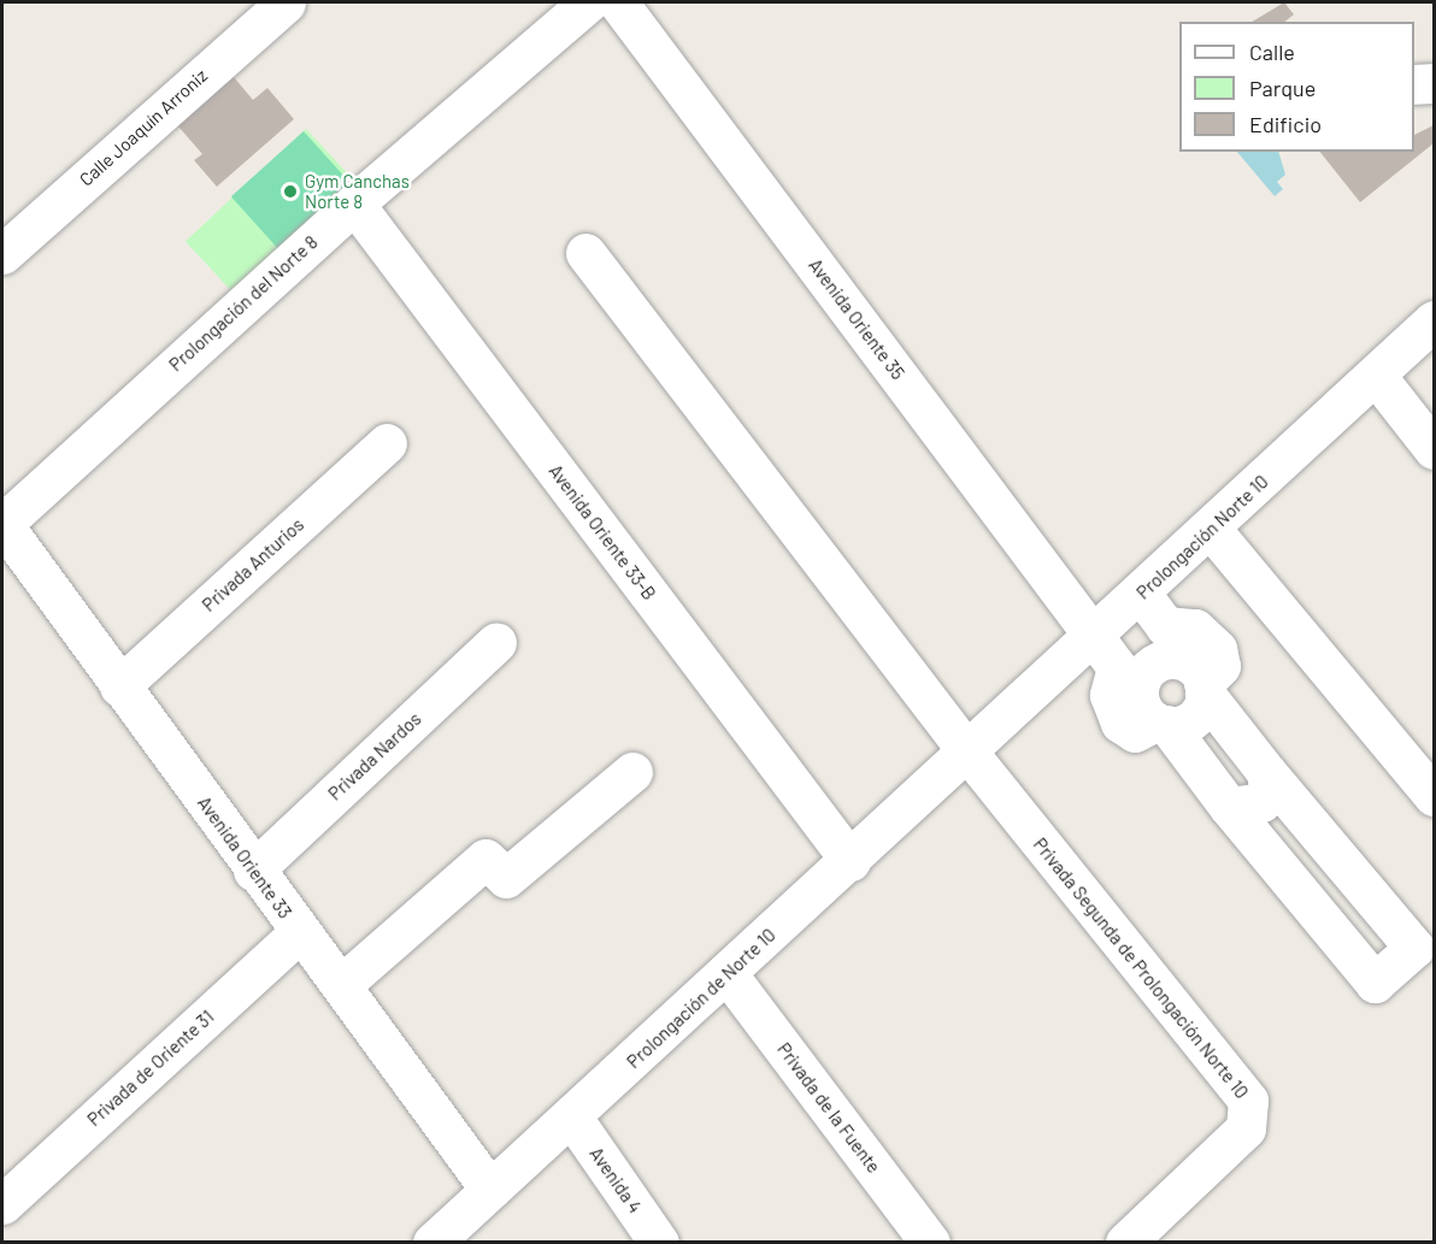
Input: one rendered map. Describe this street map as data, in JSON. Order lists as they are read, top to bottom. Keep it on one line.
{"streets":{"street":["Calle Joaquín Arroniz","Prolongación del Norte 8","Avenida Oriente 35","Avenida Oriente 33-B","Prolongación Norte 10","Privada Anturios","Privada Nardos","Avenida Oriente 33","Privada Segunda de Prolongación Norte 10","Prolongación de Norte 10","Privada de Oriente 31","Privada de la Fuente","Avenida 4"]},"crossings":[["Prolongación del Norte 8","Avenida Oriente 33-B"],["Prolongación del Norte 8","Avenida Oriente 33"],["Avenida Oriente 35","Prolongación Norte 10"],["Avenida Oriente 33-B","Prolongación de Norte 10"],["Prolongación Norte 10","Privada Segunda de Prolongación Norte 10"],["Prolongación Norte 10","Prolongación de Norte 10"],["Privada Anturios","Avenida Oriente 33"],["Privada Nardos","Avenida Oriente 33"],["Avenida Oriente 33","Prolongación de Norte 10"],["Avenida Oriente 33","Privada de Oriente 31"],["Privada Segunda de Prolongación Norte 10","Prolongación de Norte 10"],["Prolongación de Norte 10","Privada de la Fuente"],["Prolongación de Norte 10","Avenida 4"]],"places":["Gym Canchas Norte 8"],"legend":["Calle","Parque","Edificio"]}
